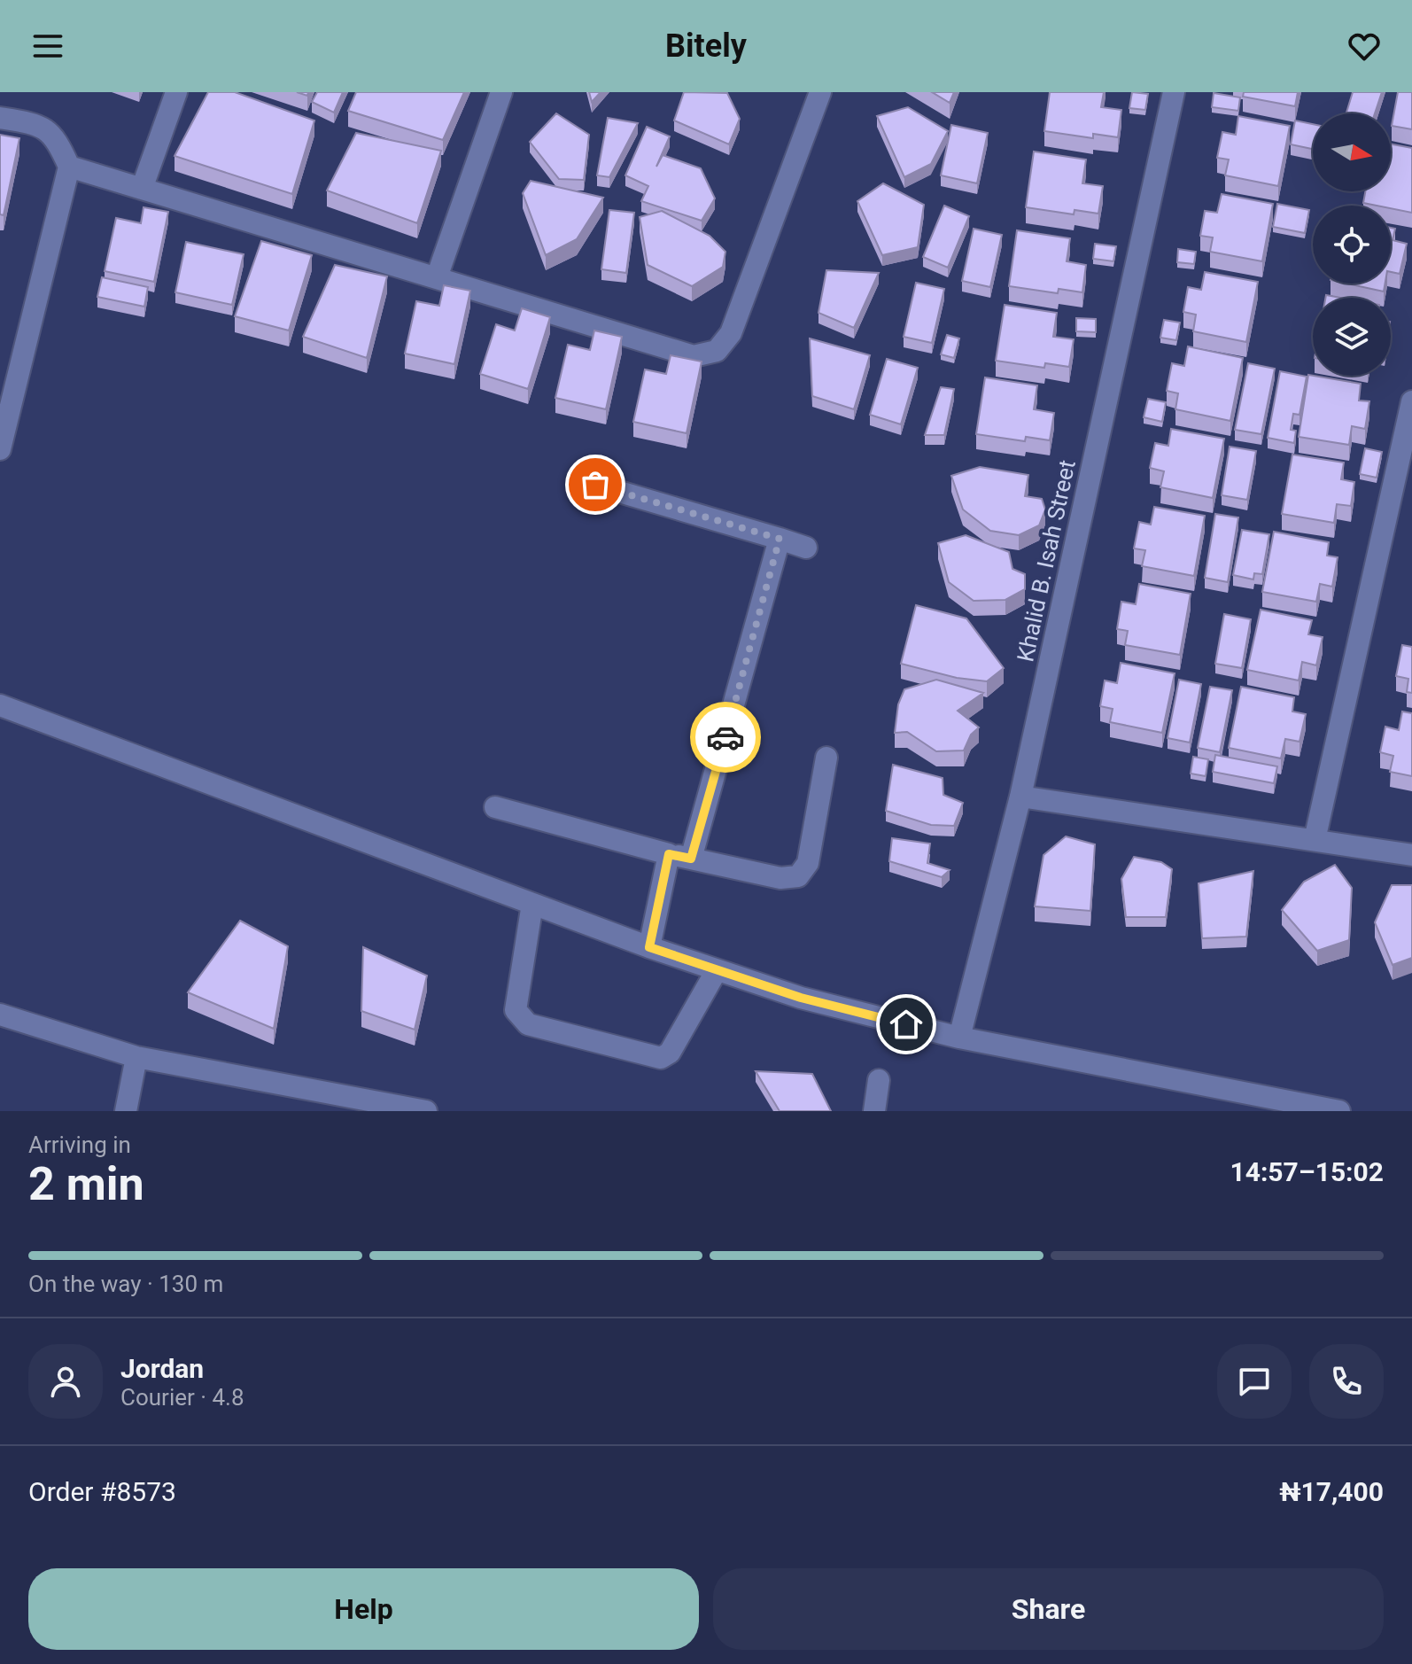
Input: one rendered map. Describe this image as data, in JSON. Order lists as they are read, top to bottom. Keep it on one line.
{"streets":{"street":["Khalid B. Isah Street"]},"north":"right","page":{"header":"Bitely","heading":["2 min","Arriving in","14:57–15:02"],"panel":["Jordan","Courier · 4.8","Order #8573","₦17,400"],"bar":"On the way · 130 m","buttons":["Help","Share"]}}
